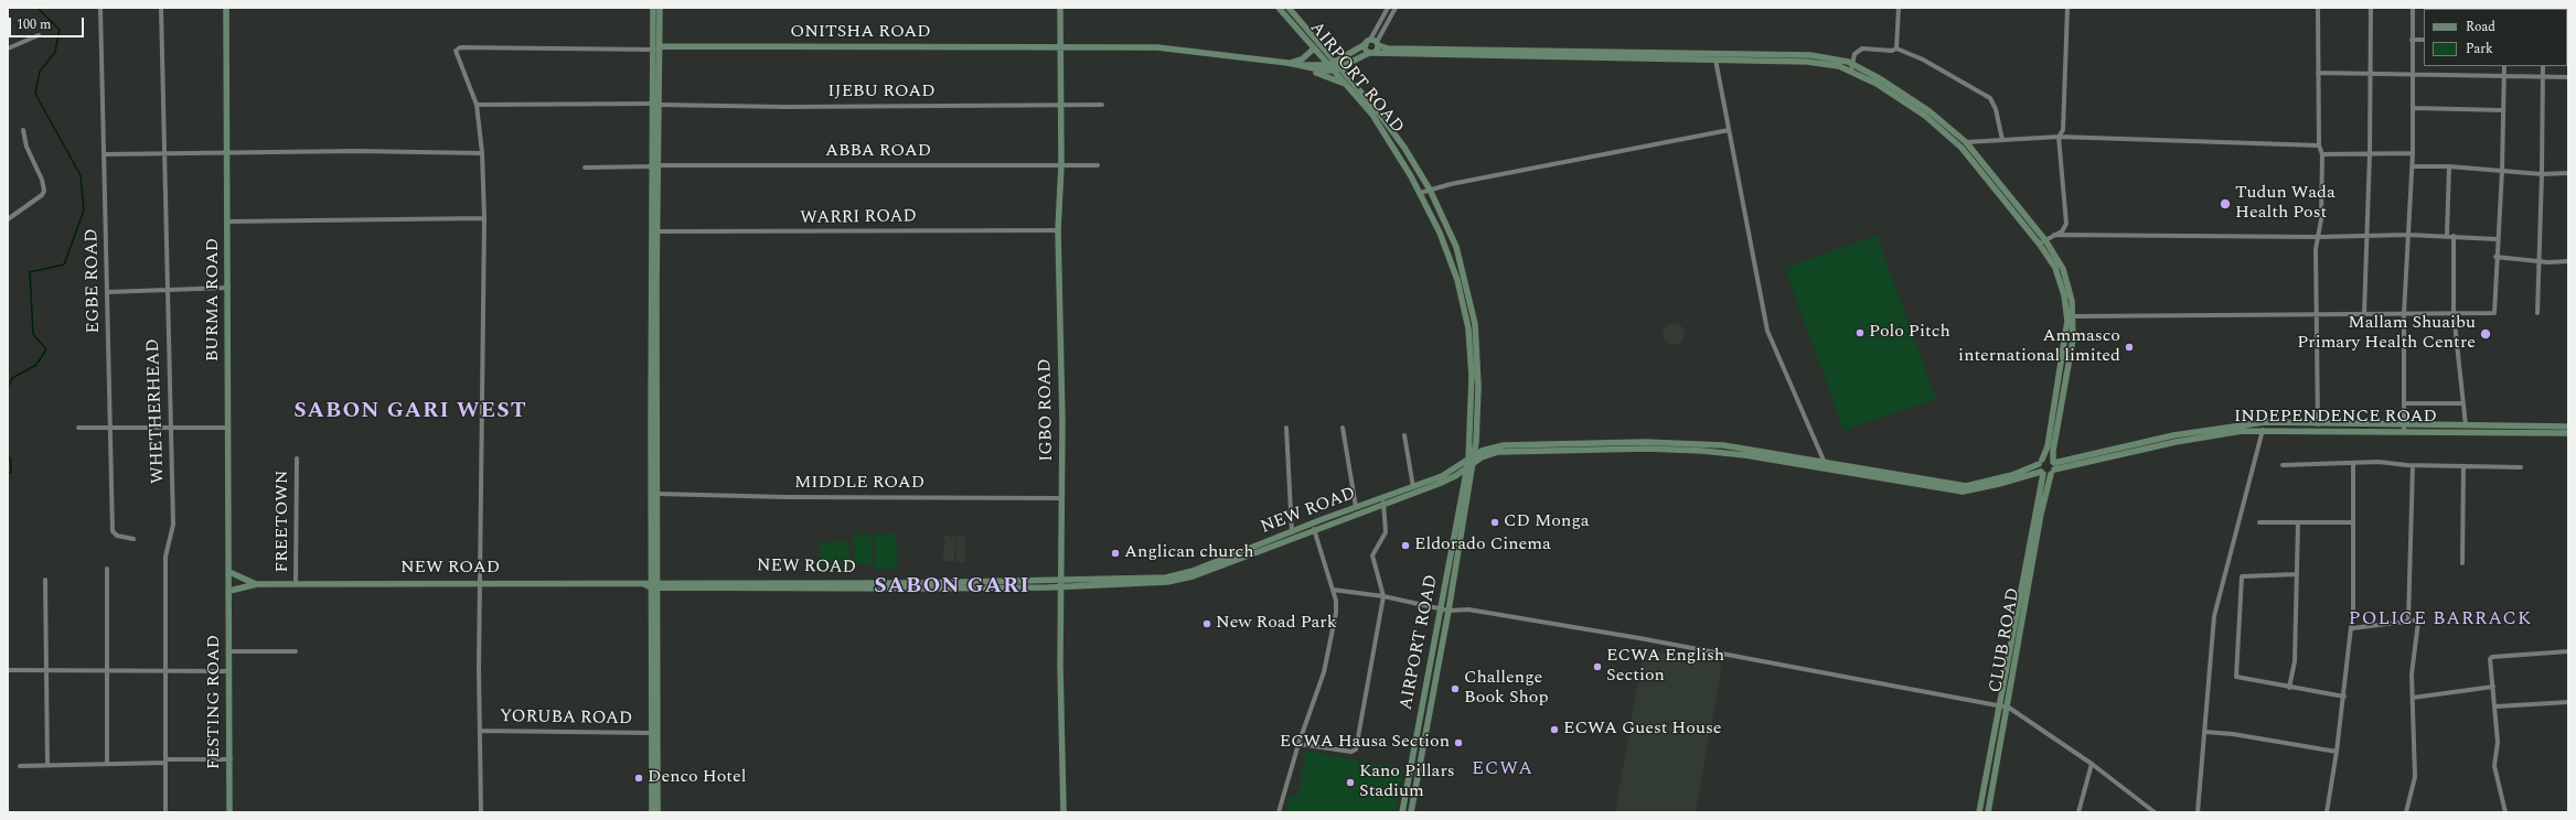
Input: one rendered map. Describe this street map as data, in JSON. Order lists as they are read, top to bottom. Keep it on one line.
{"streets":{"main road":["ONITSHA ROAD","AIRPORT ROAD","BURMA ROAD","IGBO ROAD","INDEPENDENCE ROAD","NEW ROAD","CLUB ROAD","FESTING ROAD"],"street":["IJEBU ROAD","ABBA ROAD","WARRI ROAD","EGBE ROAD","WHETHERHEAD","MIDDLE ROAD","FREETOWN","YORUBA ROAD"]},"crossings":[["ONITSHA ROAD","IGBO ROAD"],["AIRPORT ROAD","NEW ROAD"],["IJEBU ROAD","IGBO ROAD"],["ABBA ROAD","IGBO ROAD"],["WARRI ROAD","IGBO ROAD"],["BURMA ROAD","NEW ROAD"],["BURMA ROAD","FESTING ROAD"],["IGBO ROAD","MIDDLE ROAD"],["IGBO ROAD","NEW ROAD"],["INDEPENDENCE ROAD","CLUB ROAD"],["NEW ROAD","FREETOWN"],["NEW ROAD","FESTING ROAD"]],"districts":["SABON GARI WEST","SABON GARI","POLICE BARRACK","ECWA"],"places":["Tudun Wada Health Post","Polo Pitch","Mallam Shuaibu Primary Health Centre","Ammasco international limited","CD Monga","Eldorado Cinema","Anglican church","New Road Park","ECWA English Section","Challenge Book Shop","ECWA Guest House","ECWA Hausa Section","Denco Hotel","Kano Pillars Stadium"],"legend":["Road","Park"],"scale_bar":"100 m"}
